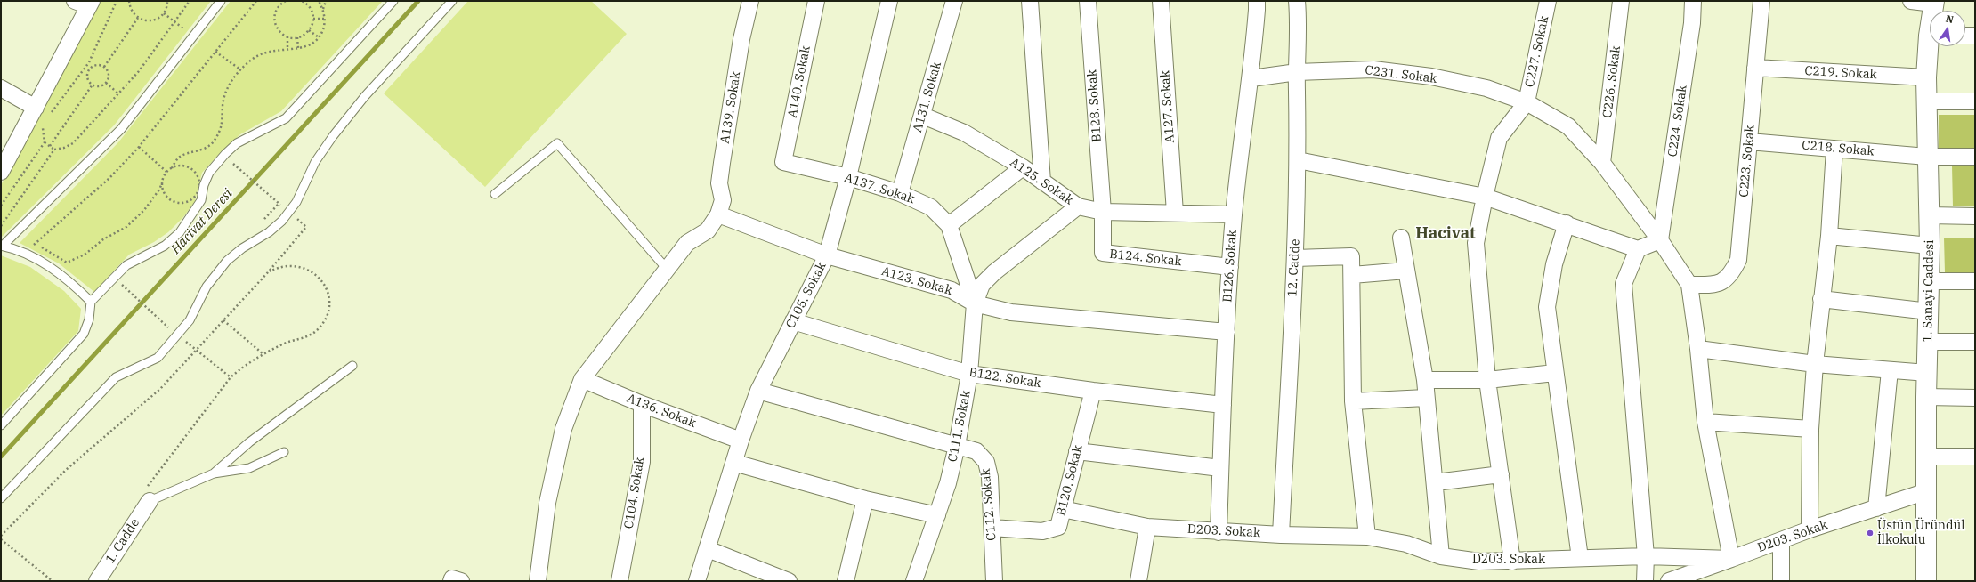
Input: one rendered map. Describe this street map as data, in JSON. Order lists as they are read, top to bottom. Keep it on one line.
{"streets":{"street":["C227. Sokak","C219. Sokak","C231. Sokak","A140. Sokak","C226. Sokak","A131. Sokak","B128. Sokak","A127. Sokak","A139. Sokak","C224. Sokak","C218. Sokak","C223. Sokak","A125. Sokak","A137. Sokak","B124. Sokak","B126. Sokak","12. Cadde","A123. Sokak","1. Sanayi Caddesi","C105. Sokak","B122. Sokak","A136. Sokak","C111. Sokak","B120. Sokak","C104. Sokak","C112. Sokak","D203. Sokak","1. Cadde"]},"crossings":[["C227. Sokak","C231. Sokak"],["C219. Sokak","C223. Sokak"],["C219. Sokak","1. Sanayi Caddesi"],["C231. Sokak","C226. Sokak"],["C231. Sokak","C224. Sokak"],["C231. Sokak","C223. Sokak"],["C231. Sokak","B126. Sokak"],["C231. Sokak","12. Cadde"],["A140. Sokak","A137. Sokak"],["A131. Sokak","A125. Sokak"],["A131. Sokak","A137. Sokak"],["B128. Sokak","A125. Sokak"],["B128. Sokak","B124. Sokak"],["A127. Sokak","A125. Sokak"],["A139. Sokak","A123. Sokak"],["C218. Sokak","C223. Sokak"],["C218. Sokak","1. Sanayi Caddesi"],["A125. Sokak","B124. Sokak"],["A125. Sokak","B126. Sokak"],["A125. Sokak","C111. Sokak"],["A137. Sokak","A123. Sokak"],["A137. Sokak","C105. Sokak"],["A137. Sokak","C111. Sokak"],["B124. Sokak","B126. Sokak"],["B126. Sokak","A123. Sokak"],["B126. Sokak","B122. Sokak"],["B126. Sokak","D203. Sokak"],["12. Cadde","D203. Sokak"],["A123. Sokak","C105. Sokak"],["A123. Sokak","C111. Sokak"],["1. Sanayi Caddesi","D203. Sokak"],["C105. Sokak","B122. Sokak"],["C105. Sokak","A136. Sokak"],["C105. Sokak","C112. Sokak"],["B122. Sokak","C111. Sokak"],["B122. Sokak","B120. Sokak"],["A136. Sokak","C104. Sokak"],["C111. Sokak","C112. Sokak"],["B120. Sokak","C112. Sokak"],["B120. Sokak","D203. Sokak"]],"districts":["Hacivat"],"water":["Hacivat Deresi"],"places":["Üstün Üründül İlkokulu"],"north":"top"}
